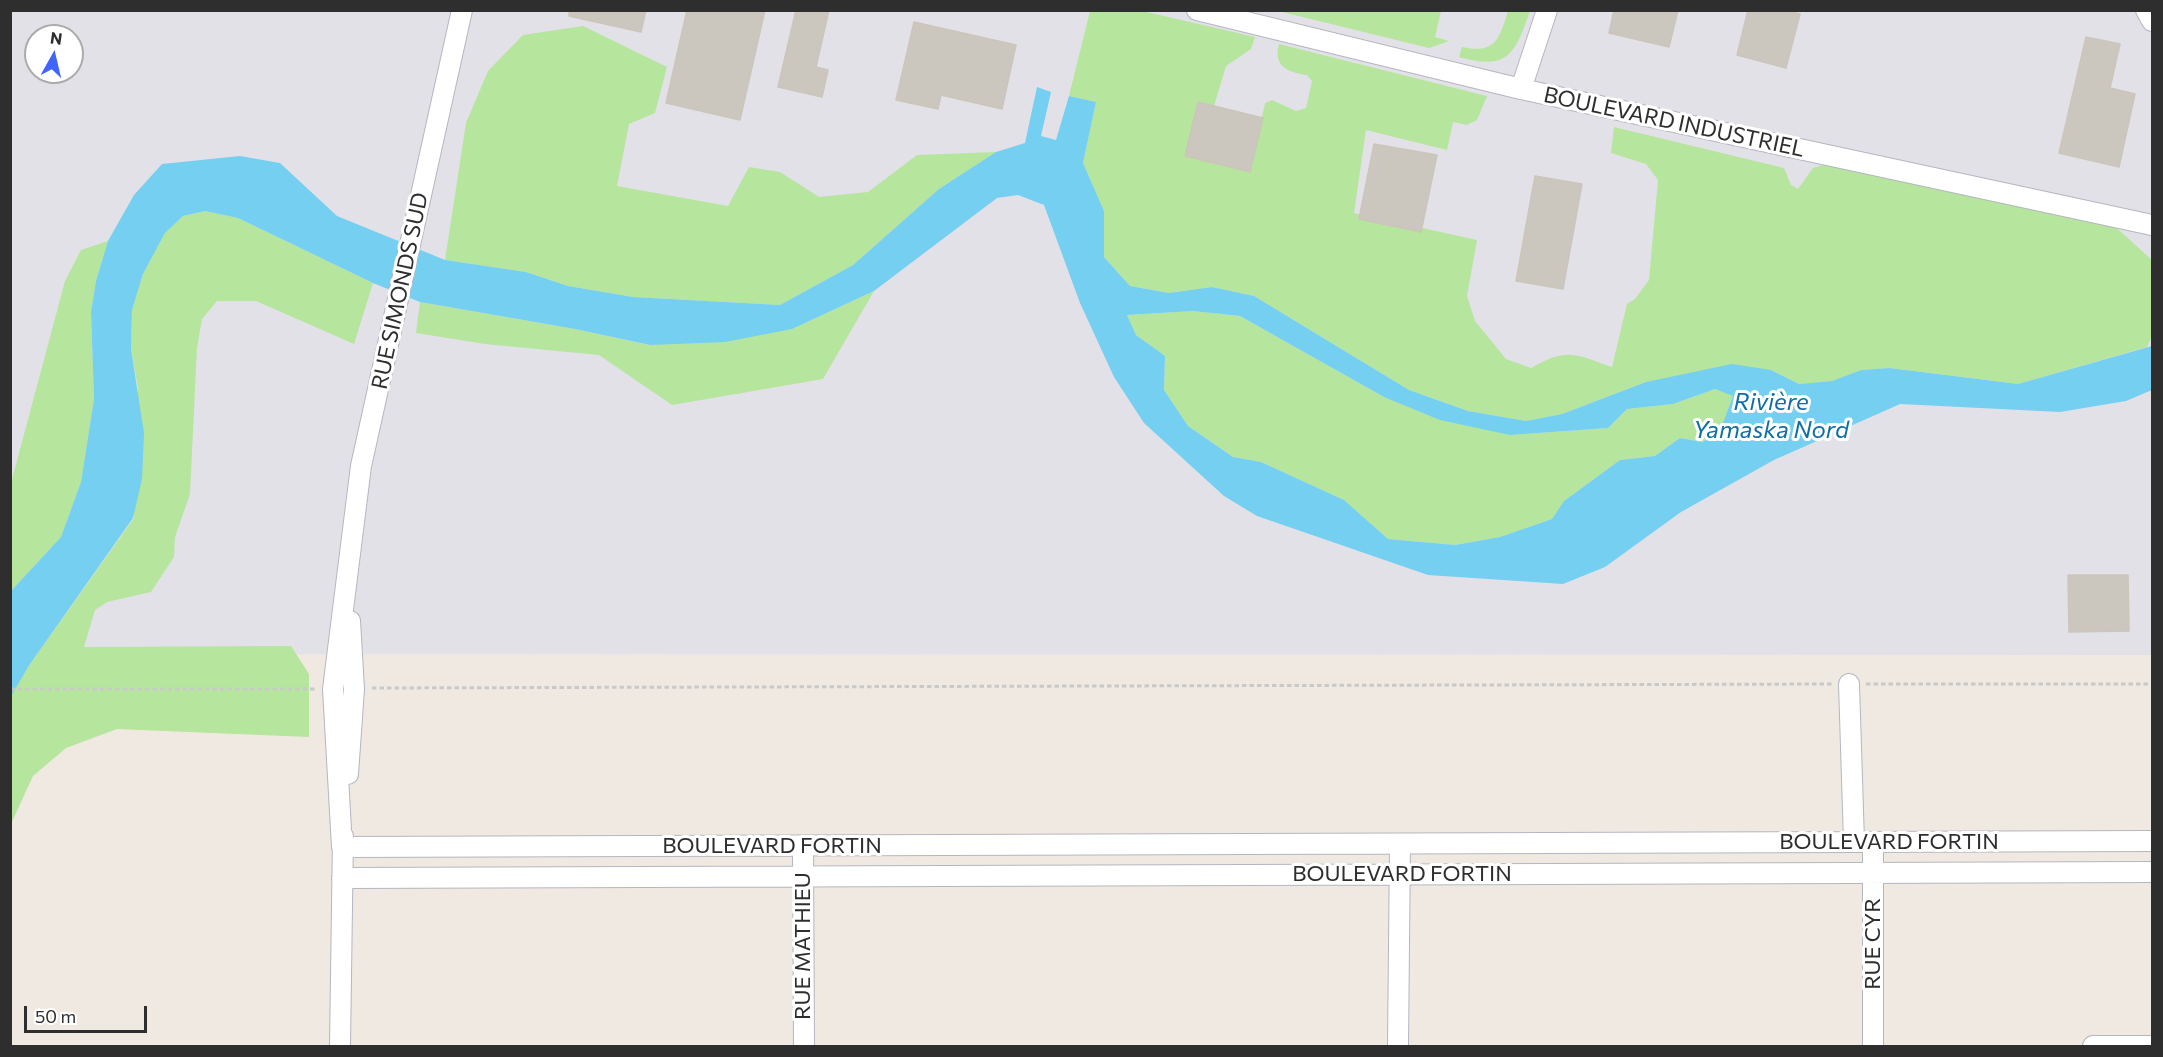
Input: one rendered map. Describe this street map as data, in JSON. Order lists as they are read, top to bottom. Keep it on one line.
{"streets":{"street":["BOULEVARD INDUSTRIEL","RUE SIMONDS SUD","BOULEVARD FORTIN","RUE CYR","RUE MATHIEU"]},"crossings":[["RUE SIMONDS SUD","BOULEVARD FORTIN"],["BOULEVARD FORTIN","RUE CYR"],["BOULEVARD FORTIN","RUE MATHIEU"]],"water":["Rivière Yamaska Nord"],"scale_bar":"50 m","north":"top"}
